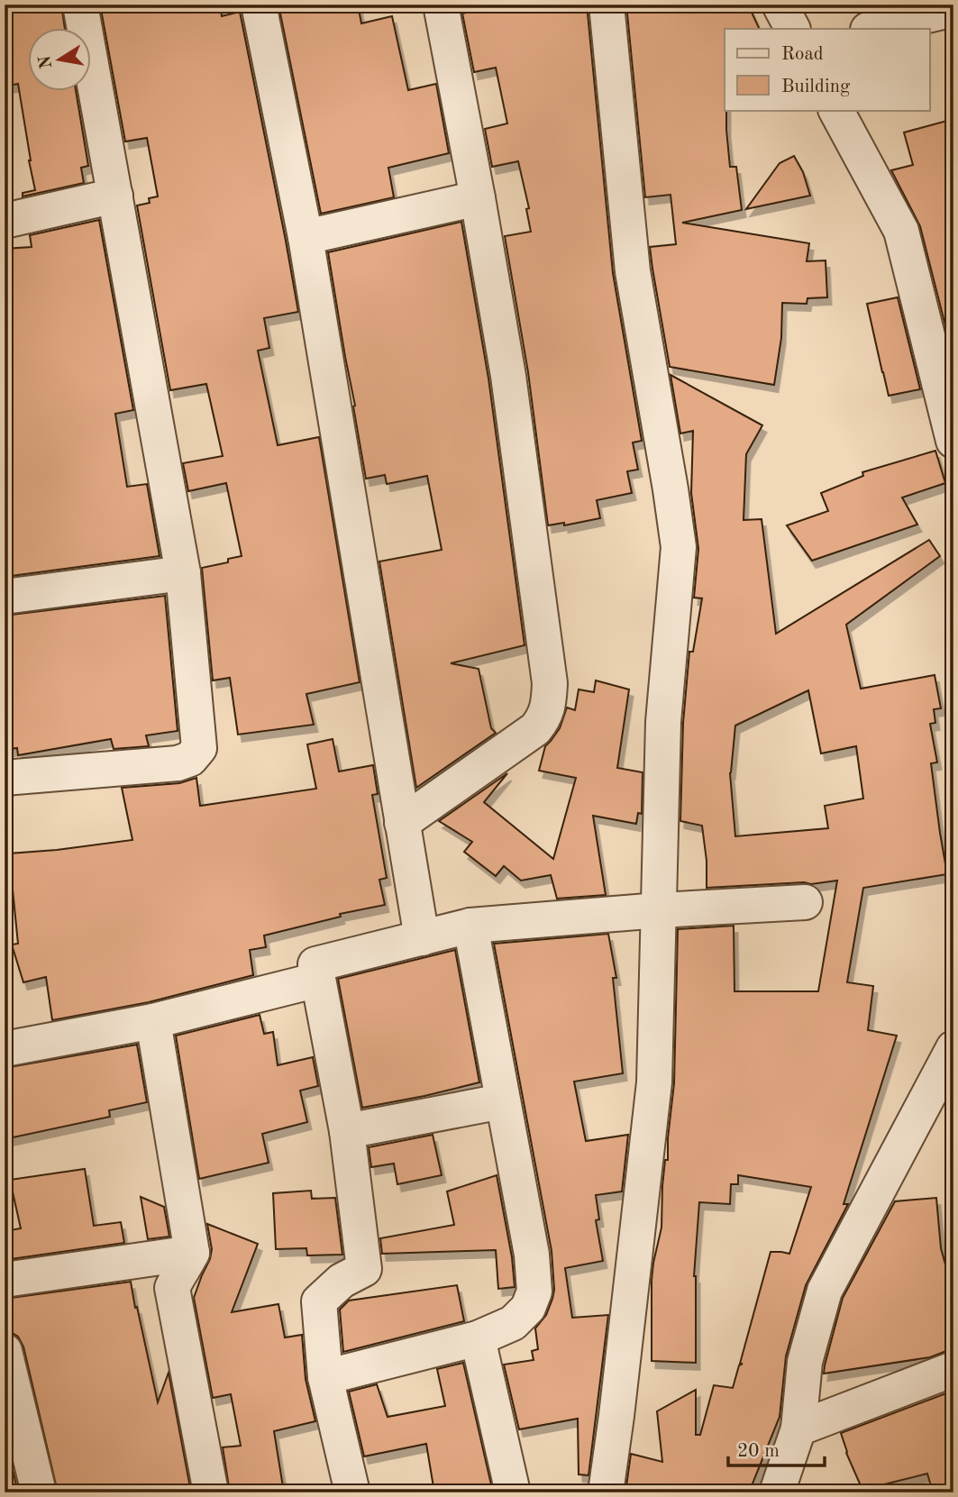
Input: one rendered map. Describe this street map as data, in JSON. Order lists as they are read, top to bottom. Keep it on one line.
{"legend":["Road","Building"],"scale_bar":"20 m","north":"left"}
